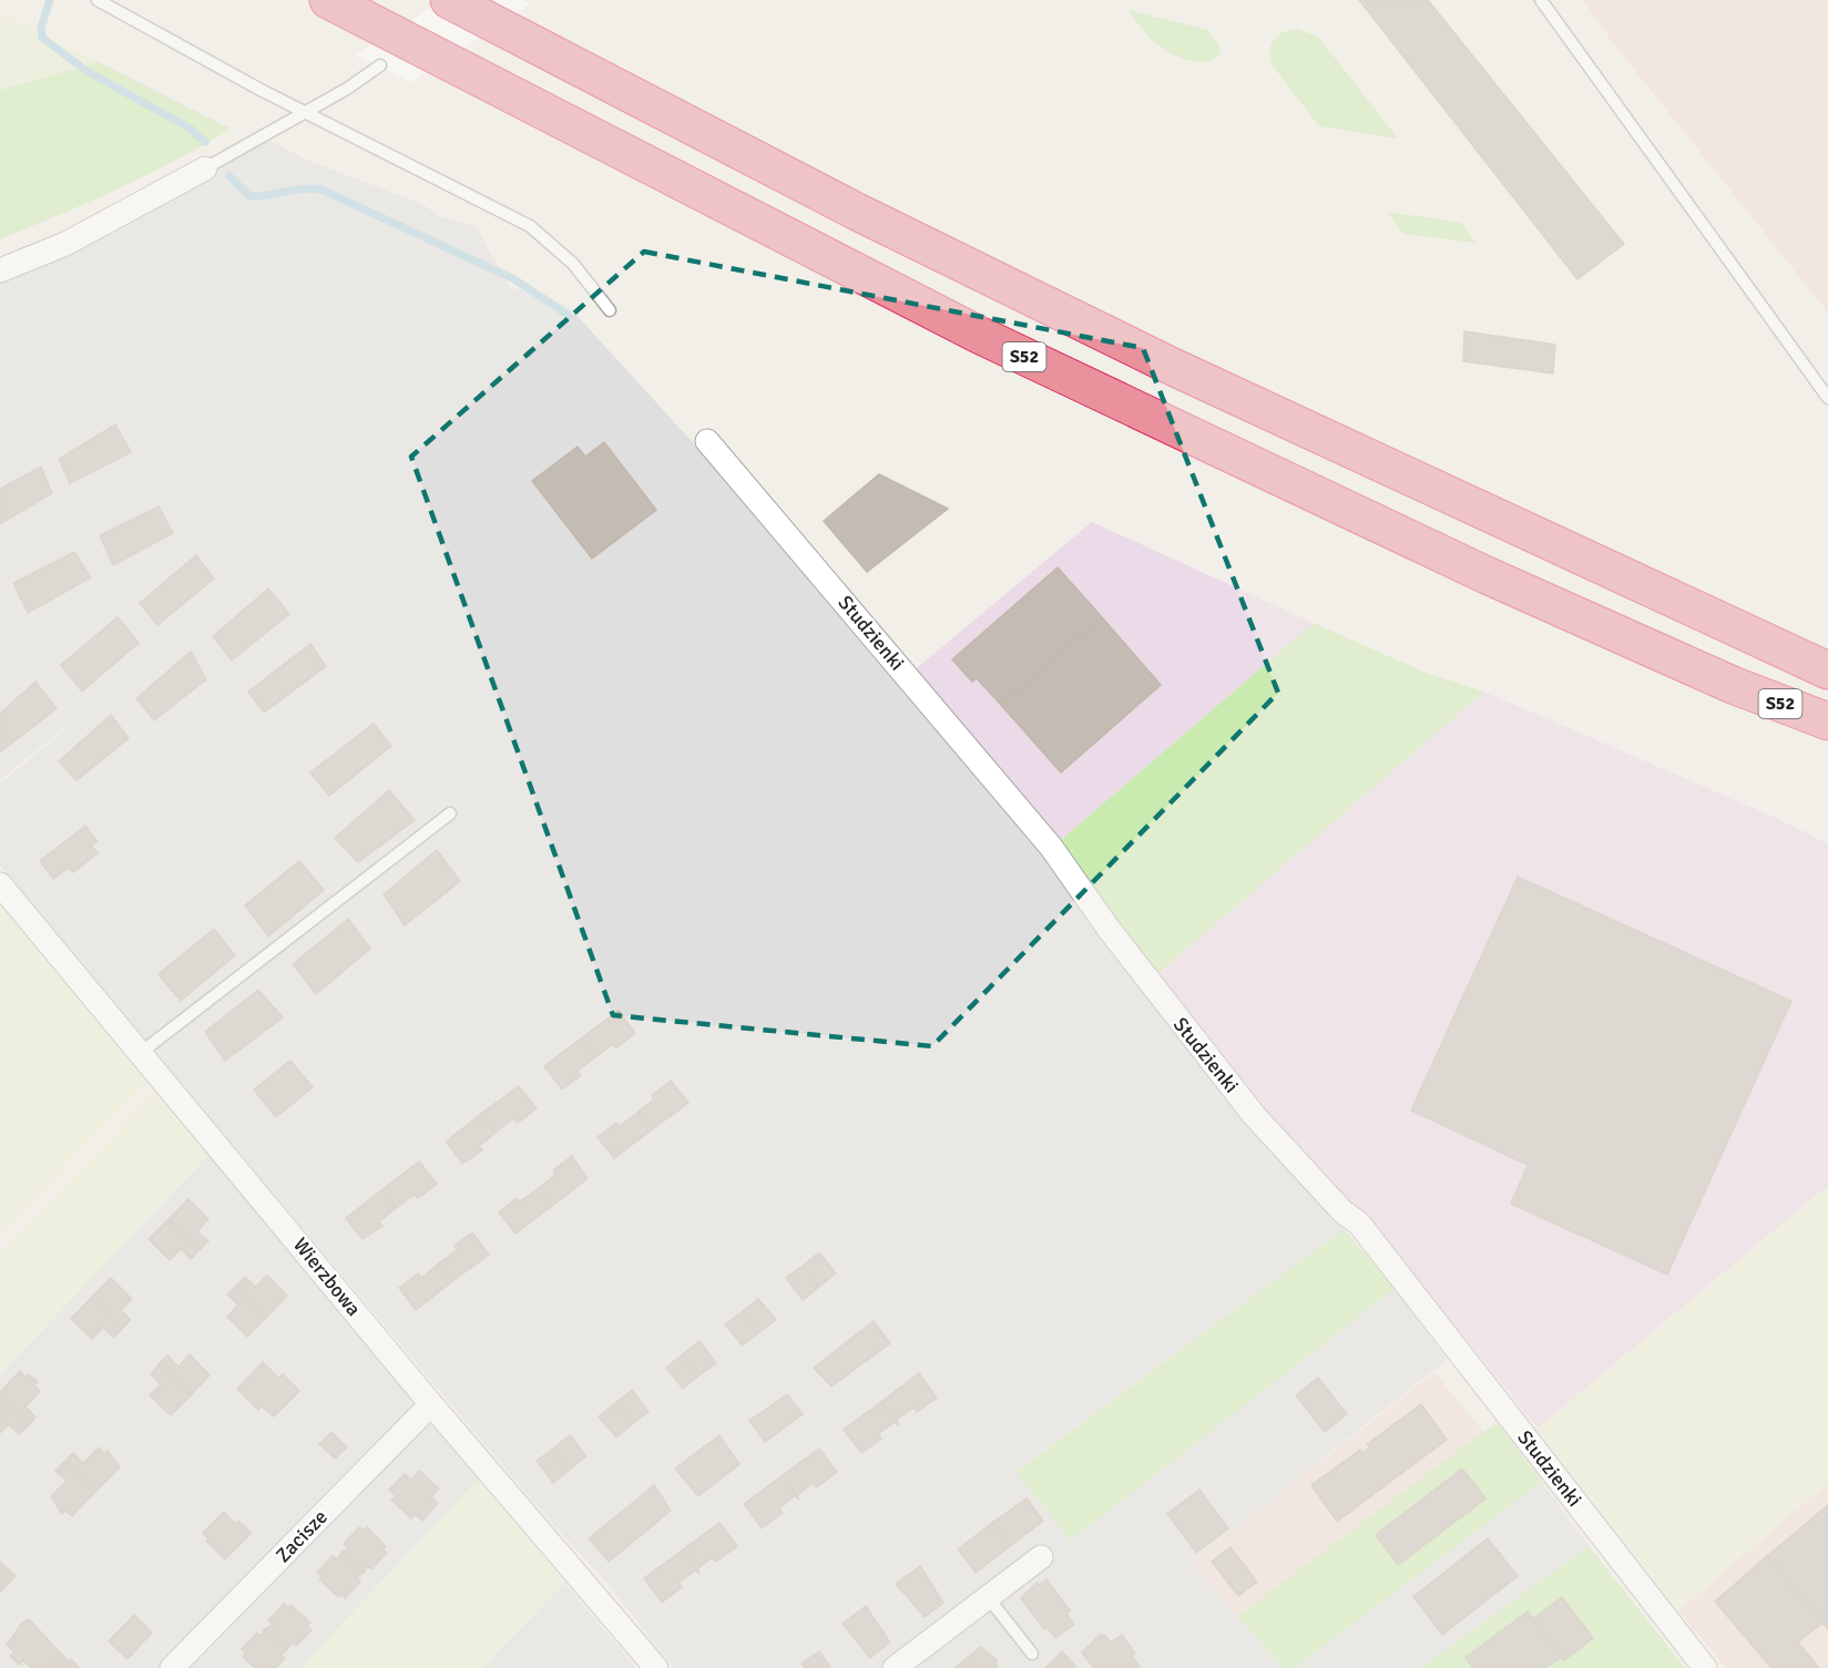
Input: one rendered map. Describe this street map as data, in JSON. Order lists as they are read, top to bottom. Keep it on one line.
{"streets":{"highway":["S52"],"street":["Studzienki","Wierzbowa","Zacisze"]},"crossings":[["Wierzbowa","Zacisze"]]}
